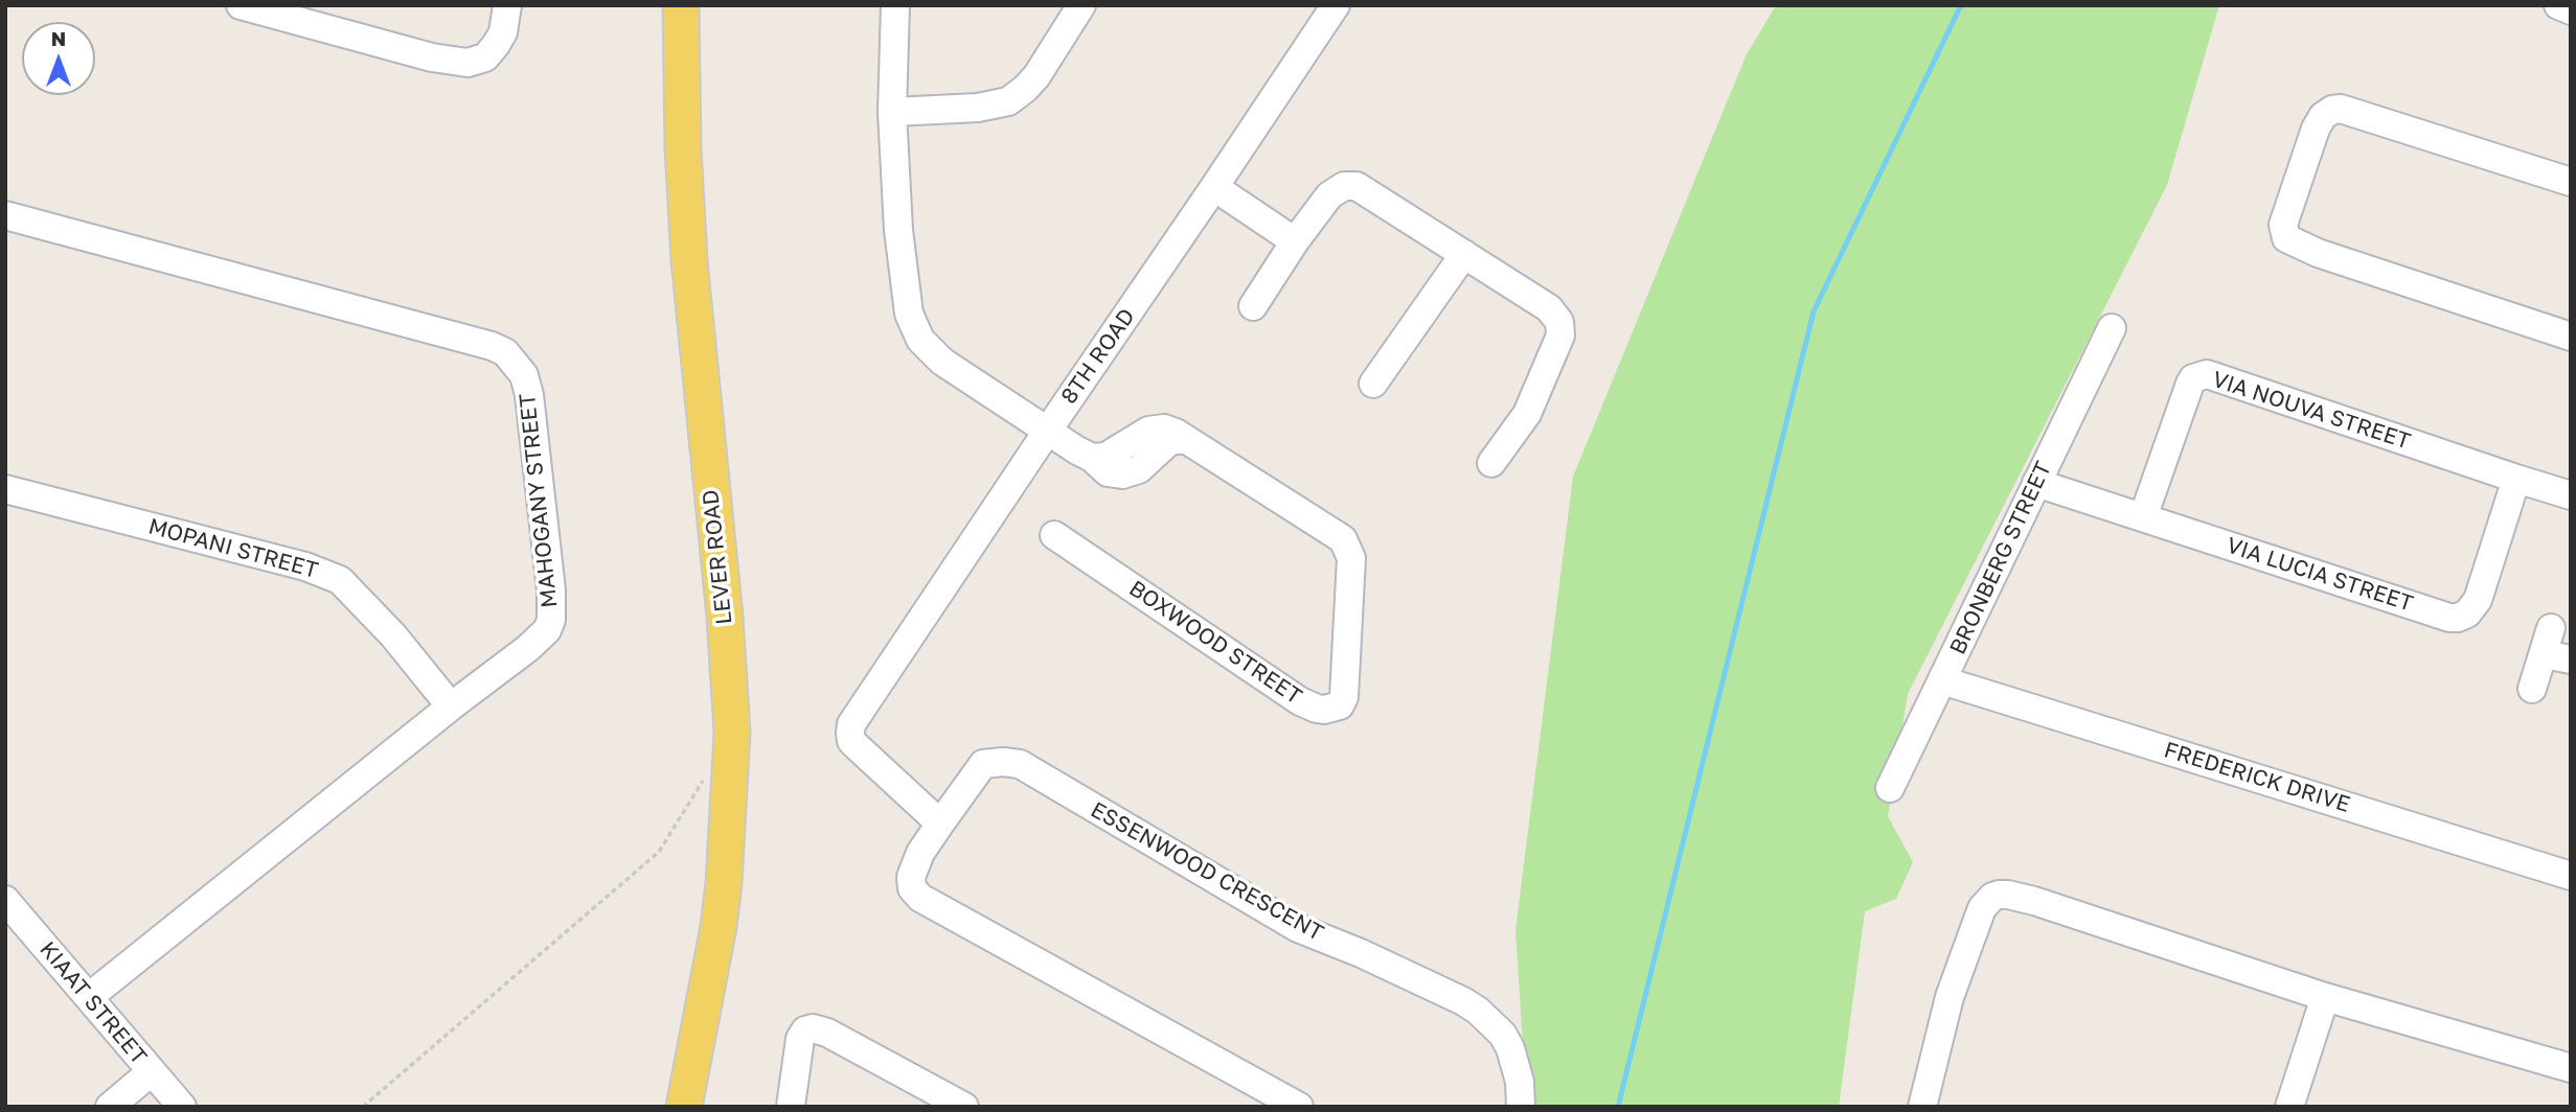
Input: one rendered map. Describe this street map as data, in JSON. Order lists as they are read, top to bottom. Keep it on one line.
{"streets":{"main road":["LEVER ROAD"],"street":["8TH ROAD","VIA NOUVA STREET","MAHOGANY STREET","MOPANI STREET","BRONBERG STREET","VIA LUCIA STREET","BOXWOOD STREET","FREDERICK DRIVE","ESSENWOOD CRESCENT","KIAAT STREET"]},"crossings":[["8TH ROAD","BOXWOOD STREET"],["8TH ROAD","ESSENWOOD CRESCENT"],["VIA NOUVA STREET","VIA LUCIA STREET"],["MAHOGANY STREET","MOPANI STREET"],["MAHOGANY STREET","KIAAT STREET"],["BRONBERG STREET","VIA LUCIA STREET"],["BRONBERG STREET","FREDERICK DRIVE"]],"north":"top"}
